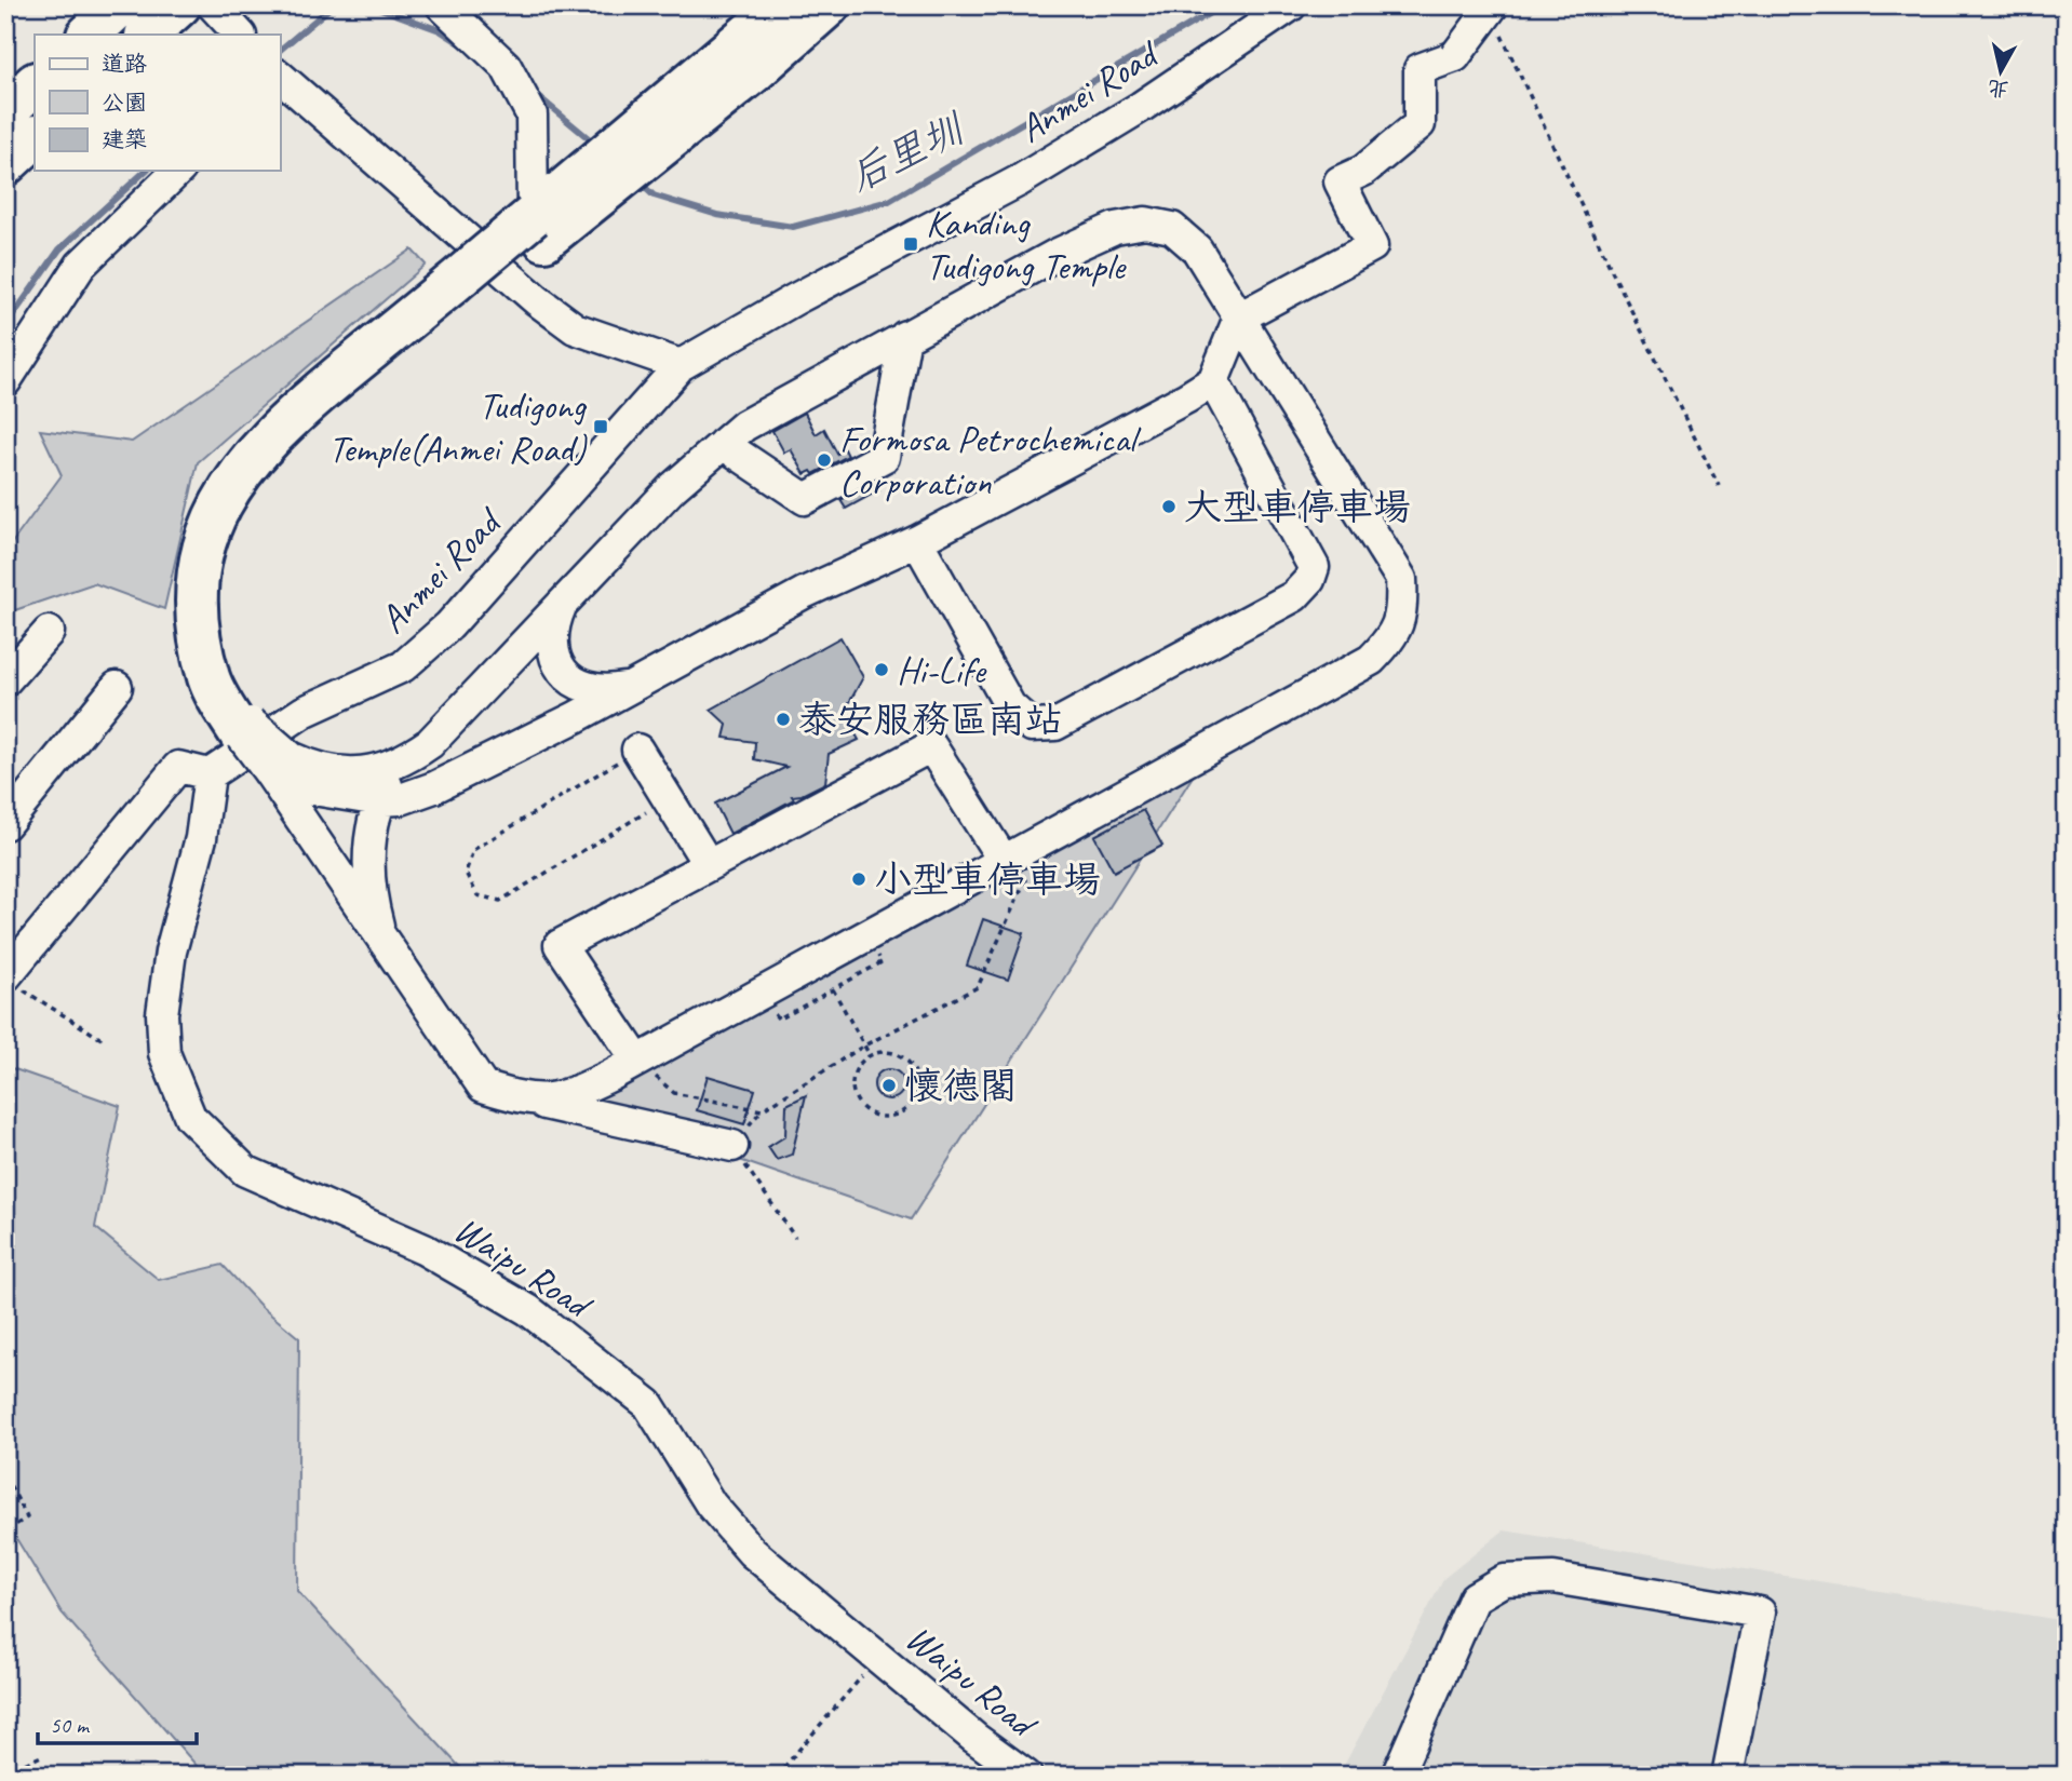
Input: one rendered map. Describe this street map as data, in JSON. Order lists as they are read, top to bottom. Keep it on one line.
{"streets":{"street":["Anmei Road","Waipu Road"]},"crossings":[["Anmei Road","Waipu Road"]],"water":["后里圳"],"places":{"transit":["Kanding Tudigong Temple","Tudigong Temple(Anmei Road)"],"other":["Formosa Petrochemical Corporation","大型車停車場","Hi-Life","泰安服務區南站","小型車停車場","懷德閣"]},"legend":["道路","公園","建築"],"scale_bar":"50 m","north":"bottom"}
